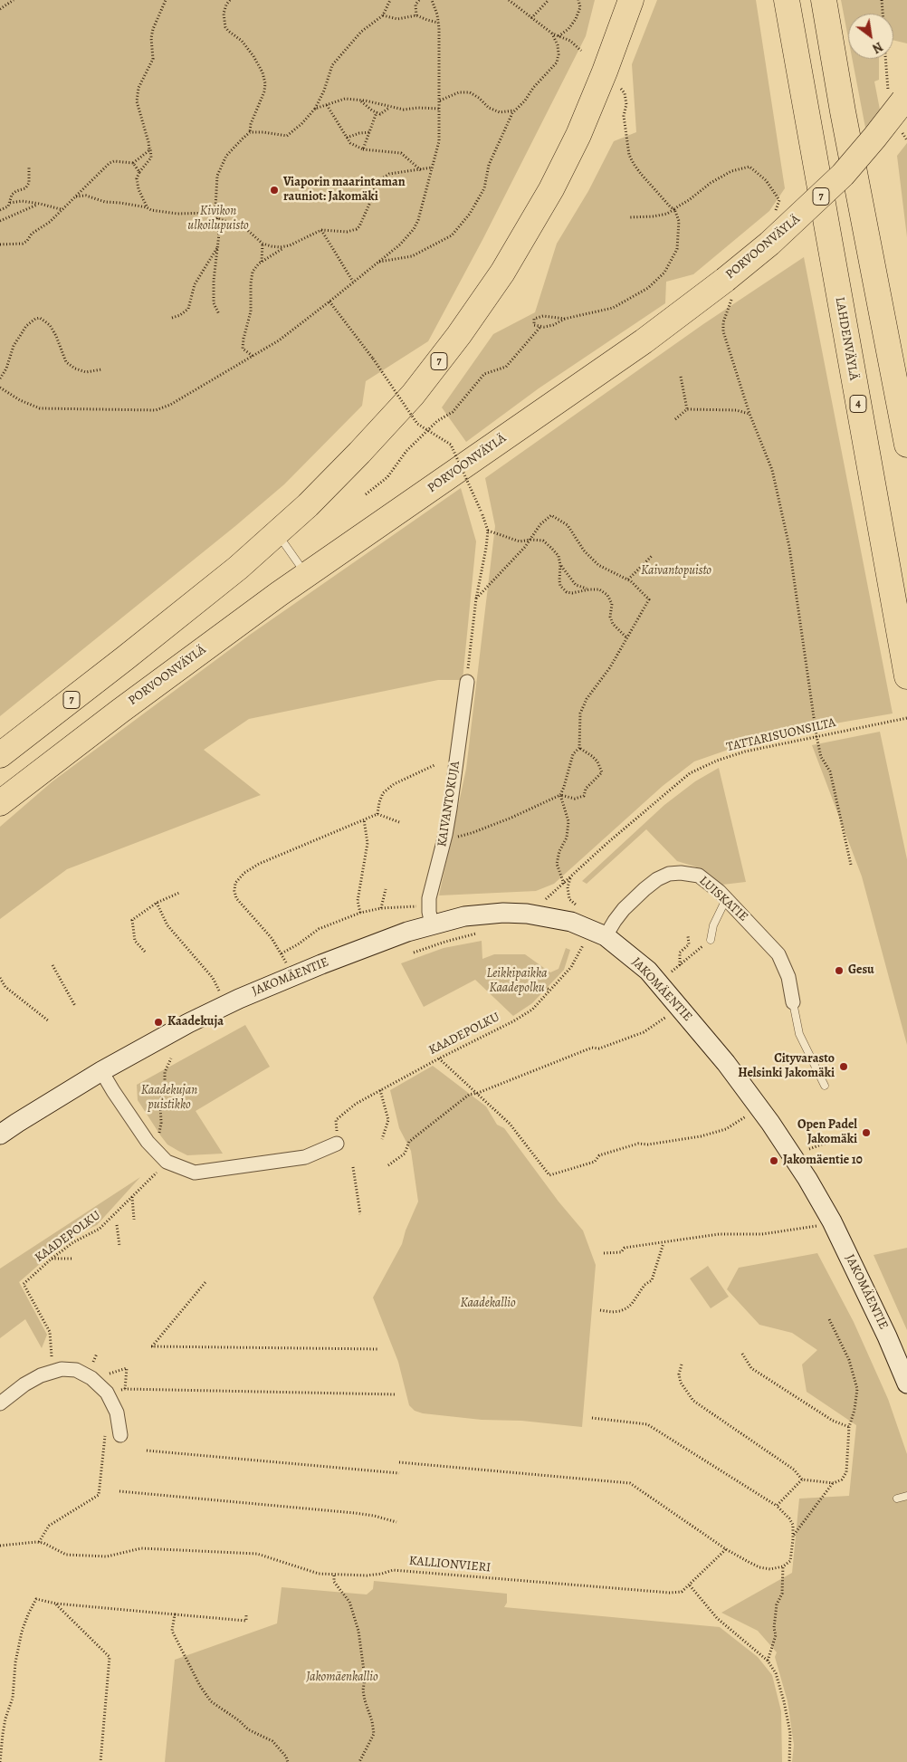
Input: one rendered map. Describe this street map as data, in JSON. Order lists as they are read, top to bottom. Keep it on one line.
{"streets":{"highway":["7","PORVOONVÄYLÄ","LAHDENVÄYLÄ","4"],"street":["KAIVANTOKUJA","LUISKATIE","JAKOMÄENTIE"],"path":["TATTARISUONSILTA","KAADEPOLKU","KALLIONVIERI"]},"crossings":[["KAIVANTOKUJA","JAKOMÄENTIE"],["LUISKATIE","JAKOMÄENTIE"]],"parks":["Kivikon ulkoilupuisto","Kaivantopuisto","Leikkipaikka Kaadepolku","Kaadekujan puistikko","Kaadekallio","Jakomäenkallio"],"places":["Viaporin maarintaman rauniot: Jakomäki","Gesu","Kaadekuja","Cityvarasto Helsinki Jakomäki","Open Padel Jakomäki","Jakomäentie 10"],"north":"bottom right"}
